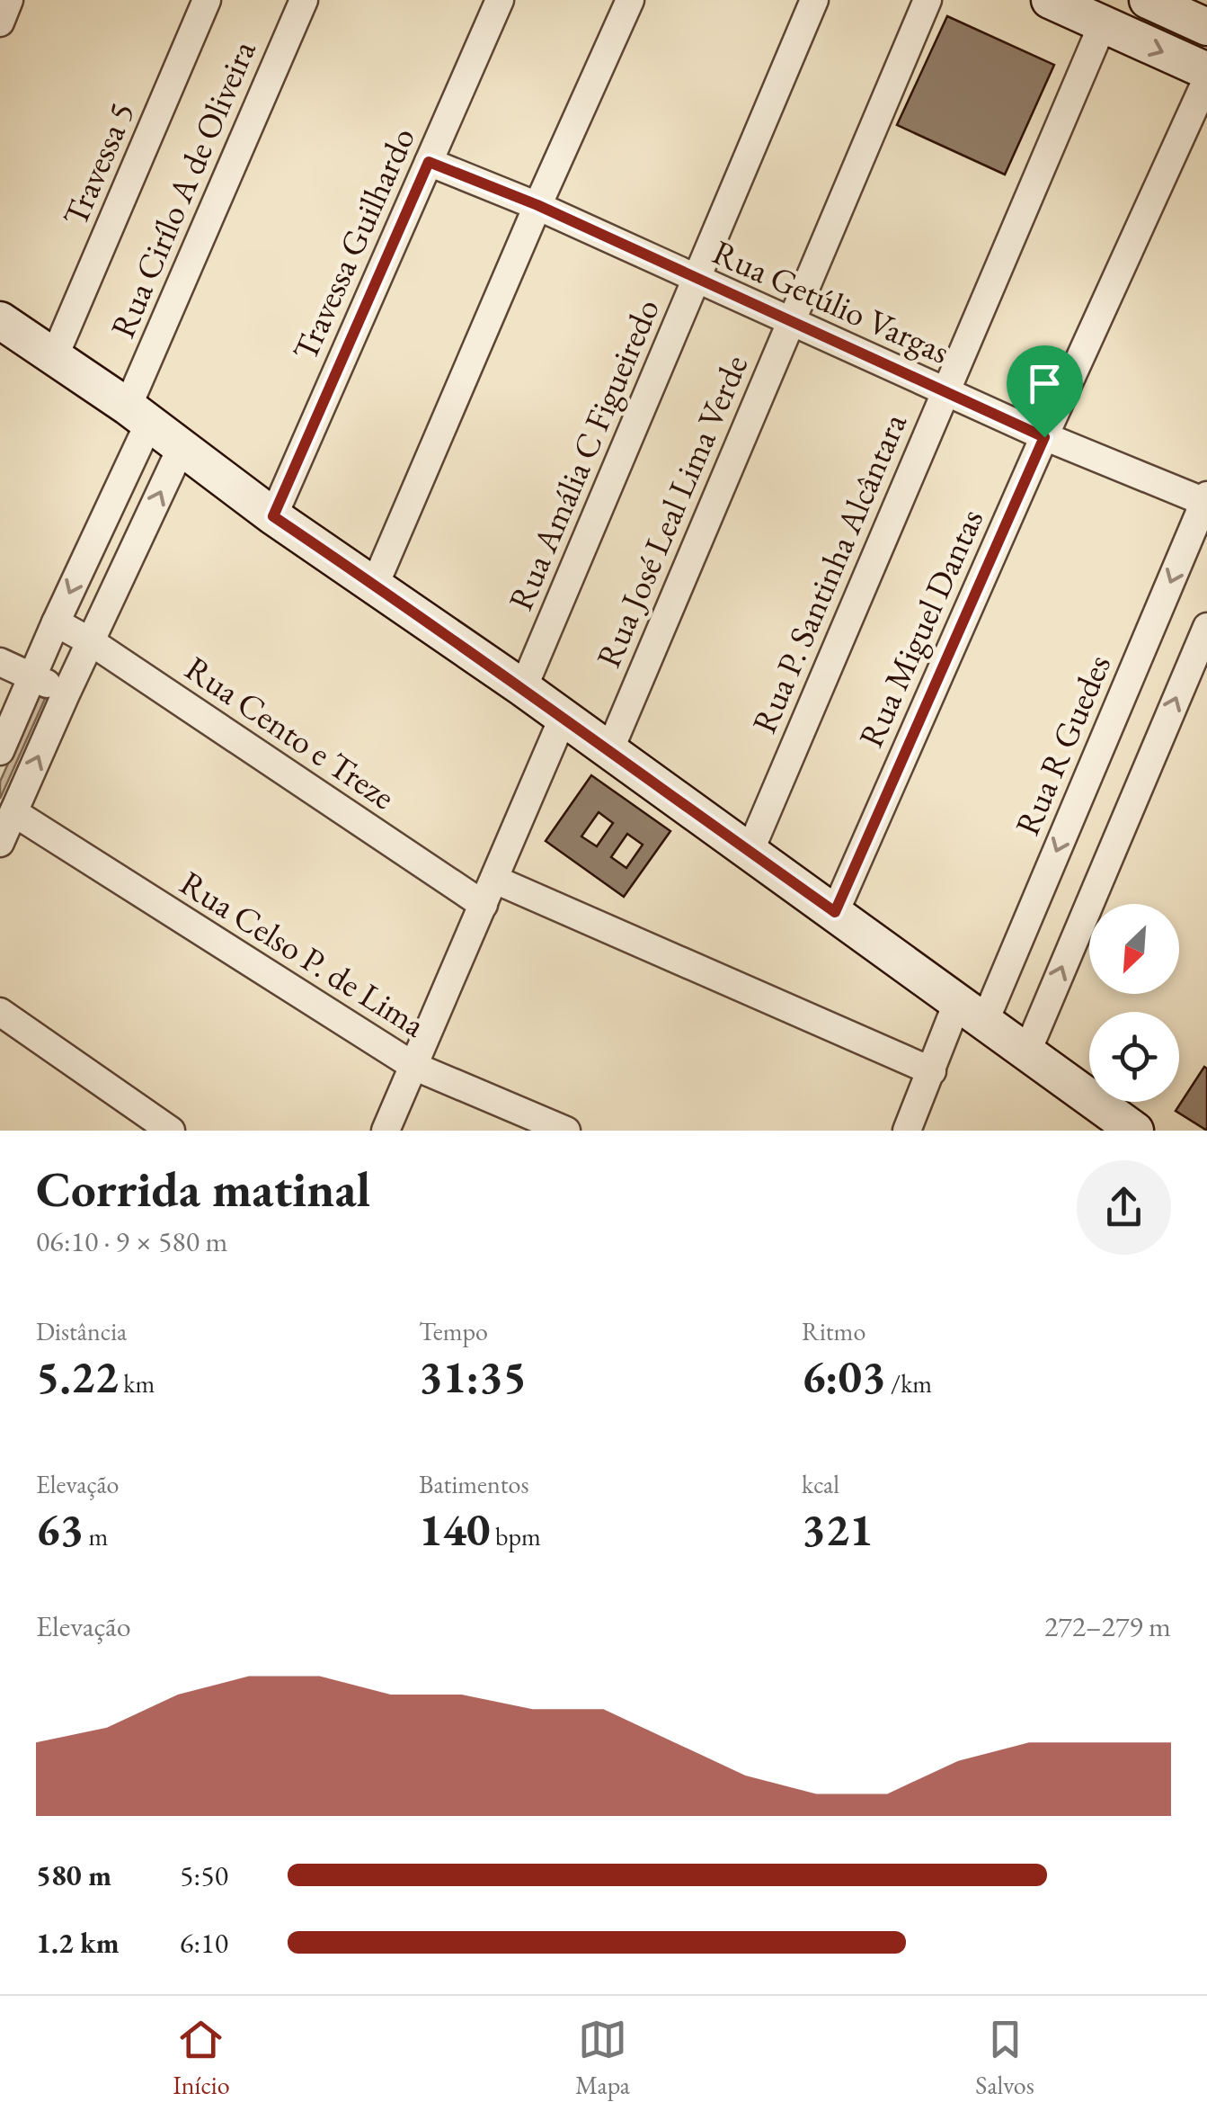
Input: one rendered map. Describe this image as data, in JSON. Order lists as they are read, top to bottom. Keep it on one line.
{"streets":{"street":["Travessa 5","Rua Cirílo A de Oliveira","Travessa Guilhardo","Rua Getúlio Vargas","Rua Amália C Figueiredo","Rua José Leal Lima Verde","Rua P. Santinha Alcântara","Rua Miguel Dantas","Rua Cento e Treze","Rua R Guedes","Rua Celso P. de Lima"]},"crossings":[["Rua Cirílo A de Oliveira","Rua Cento e Treze"],["Travessa Guilhardo","Rua Getúlio Vargas"],["Rua Getúlio Vargas","Rua Amália C Figueiredo"],["Rua Getúlio Vargas","Rua José Leal Lima Verde"],["Rua Getúlio Vargas","Rua P. Santinha Alcântara"],["Rua Getúlio Vargas","Rua Miguel Dantas"],["Rua Getúlio Vargas","Rua R Guedes"],["Rua Cento e Treze","Rua R Guedes"]],"north":"bottom left","page":{"heading":["Corrida matinal","06:10 · 9 × 580 m"],"stats":[["Distância","5.22 km"],["Tempo","31:35"],["Ritmo","6:03 /km"],["Elevação","63 m"],["Batimentos","140 bpm"],["kcal","321"]],"chart":["Elevação","272–279 m"],"list":[{"name":"580 m","note":"5:50"},{"name":"1.2 km","note":"6:10"}],"tabs":["Início","Mapa","Salvos"]}}
